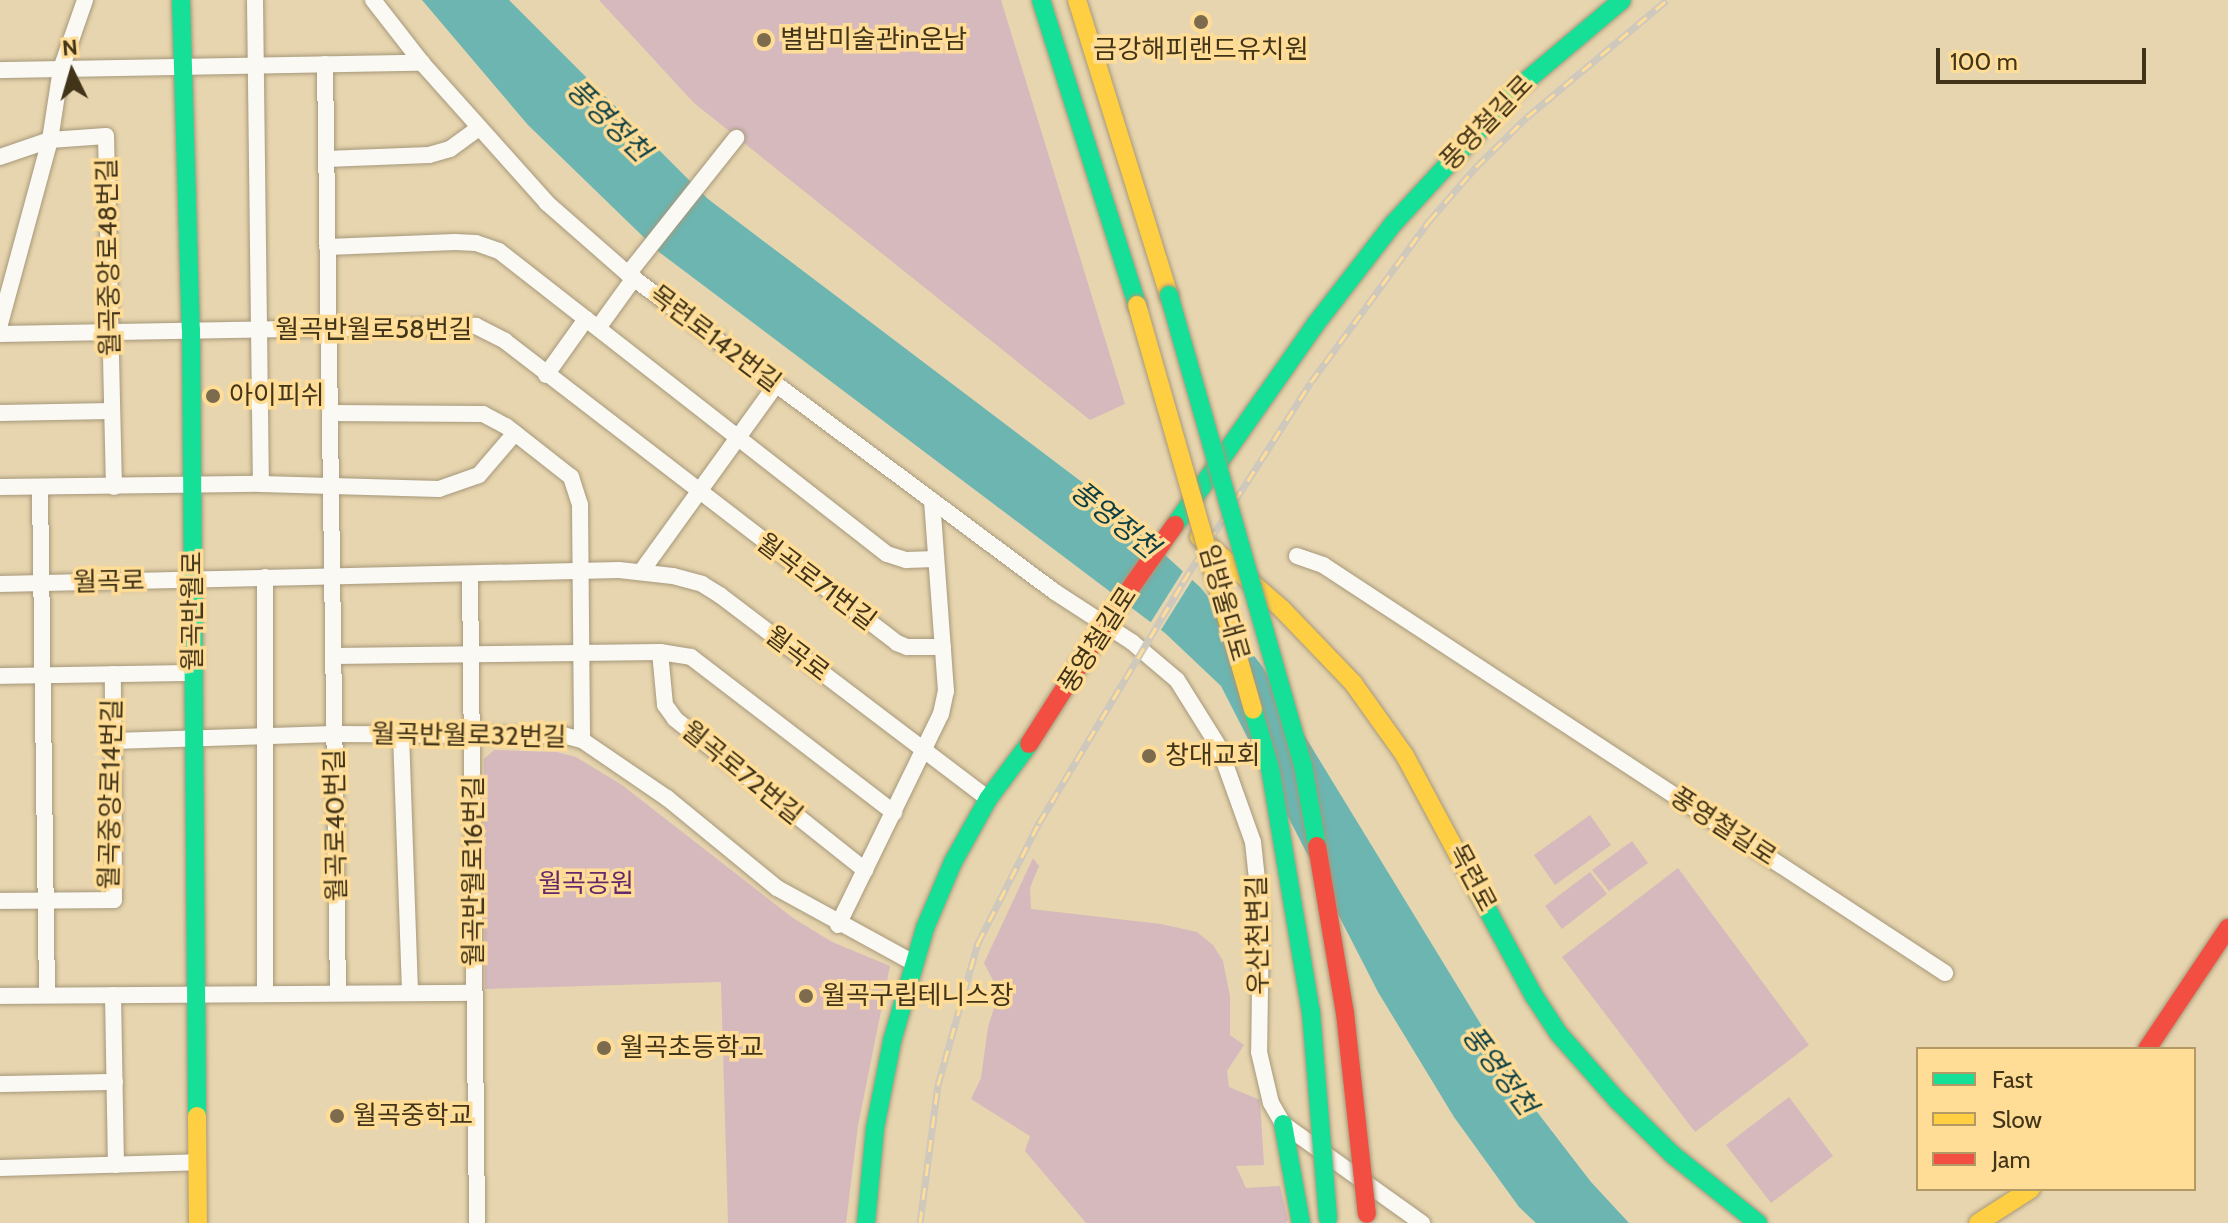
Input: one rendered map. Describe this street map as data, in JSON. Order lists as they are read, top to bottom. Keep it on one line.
{"streets":{"street":["풍영철길로","월곡중앙로48번길","월곡반월로58번길","목련로142번길","월곡로","월곡로71번길","임방울대로","월곡반월로","월곡반월로32번길","월곡로72번길","월곡중앙로14번길","월곡로40번길","월곡반월로16번길","목련로","우산천변길"]},"crossings":[["풍영철길로","목련로142번길"],["풍영철길로","월곡로"],["풍영철길로","월곡반월로32번길"],["풍영철길로","목련로"],["풍영철길로","우산천변길"],["월곡중앙로48번길","월곡반월로58번길"],["월곡반월로58번길","월곡로71번길"],["월곡반월로58번길","월곡반월로"],["월곡반월로58번길","월곡로40번길"],["목련로142번길","우산천변길"],["월곡로","월곡반월로"],["월곡로","월곡로40번길"],["월곡로","월곡반월로16번길"],["월곡반월로","월곡반월로32번길"],["월곡반월로","월곡반월로16번길"],["월곡반월로32번길","월곡중앙로14번길"],["월곡반월로32번길","월곡로40번길"],["월곡반월로32번길","월곡반월로16번길"],["월곡로40번길","월곡반월로16번길"]],"water":["풍영정천"],"parks":["월곡공원"],"places":["금강해피랜드유치원","별밤미술관in운남","아이피쉬","창대교회","월곡구립테니스장","월곡초등학교","월곡중학교"],"legend":["Fast","Slow","Jam"],"scale_bar":"100 m","north":"top"}
